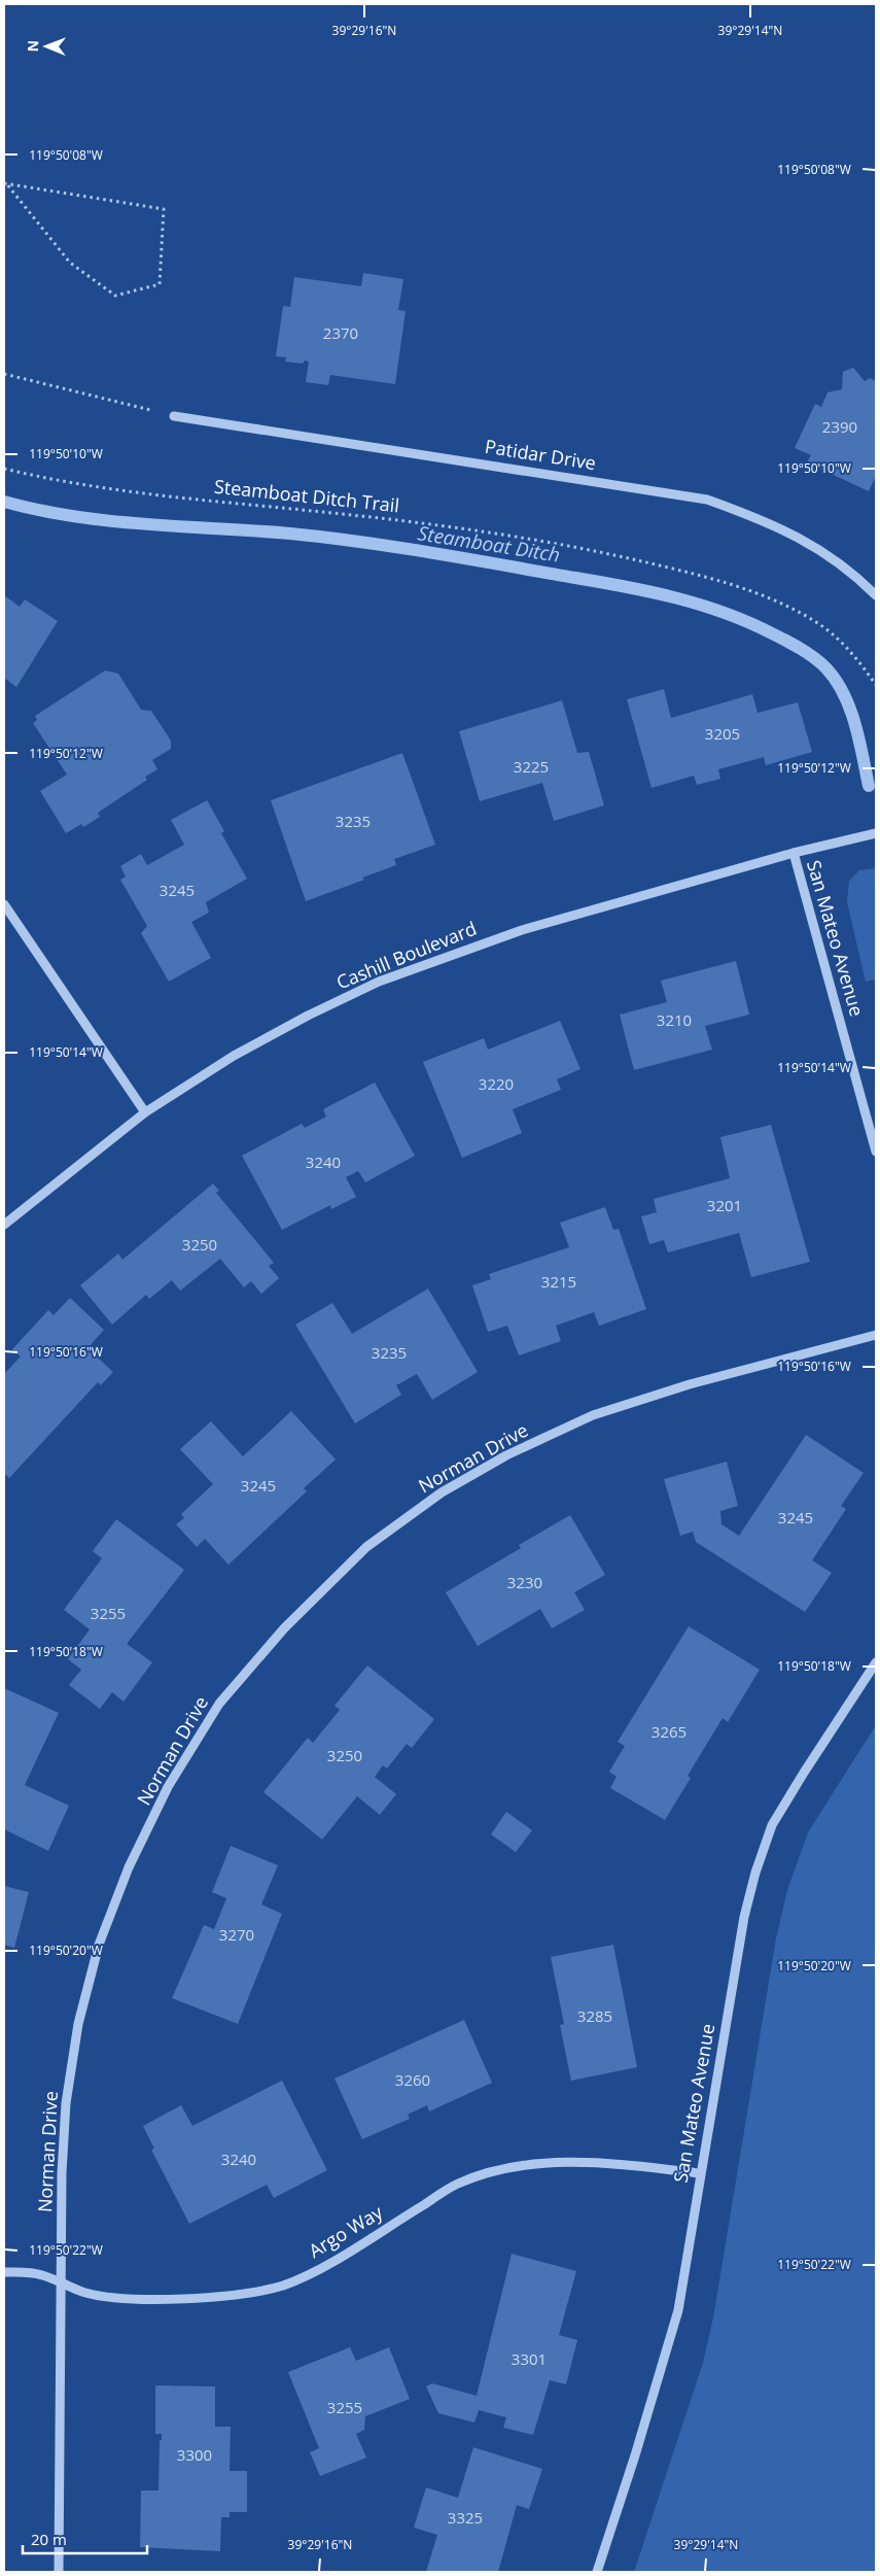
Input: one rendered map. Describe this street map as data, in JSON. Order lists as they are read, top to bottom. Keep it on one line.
{"streets":{"street":["Patidar Drive","San Mateo Avenue","Cashill Boulevard","Norman Drive","Argo Way"],"path":["Steamboat Ditch Trail"]},"crossings":[["San Mateo Avenue","Cashill Boulevard"],["San Mateo Avenue","Argo Way"],["Norman Drive","Argo Way"]],"water":["Steamboat Ditch"],"house_numbers":["2370","2390","3205","3225","3235","3245","3210","3220","3240","3201","3250","3215","3235","3245","3245","3230","3255","3265","3250","3270","3285","3260","3240","3301","3255","3300","3325"],"scale_bar":"20 m","north":"left","coordinates":["39°29'16\"N","39°29'14\"N","119°50'08\"W","119°50'10\"W","119°50'12\"W","119°50'14\"W","119°50'16\"W","119°50'18\"W","119°50'20\"W","119°50'22\"W"]}
